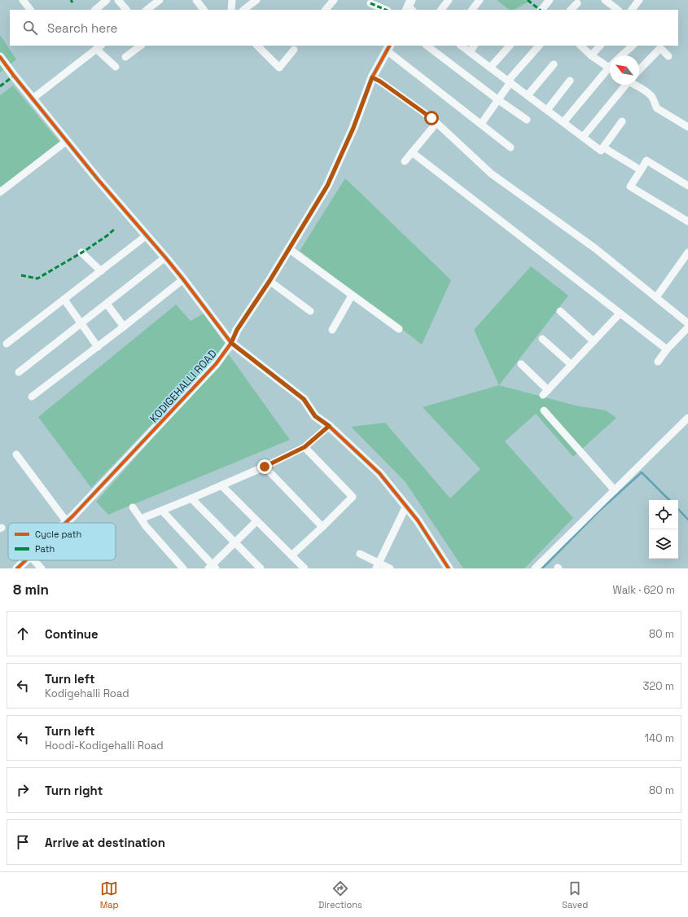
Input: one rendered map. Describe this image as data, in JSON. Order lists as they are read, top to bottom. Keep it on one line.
{"streets":{"street":["KODIGEHALLI ROAD"]},"legend":["Cycle path","Path"],"north":"top left","page":{"search":"Search here","heading":["8 min","Walk · 620 m"],"list":[["Continue","80 m"],["Turn left","Kodigehalli Road","320 m"],["Turn left","Hoodi-Kodigehalli Road","140 m"],["Turn right","80 m"],"Arrive at destination"],"nav":["Map","Directions","Saved"]}}
